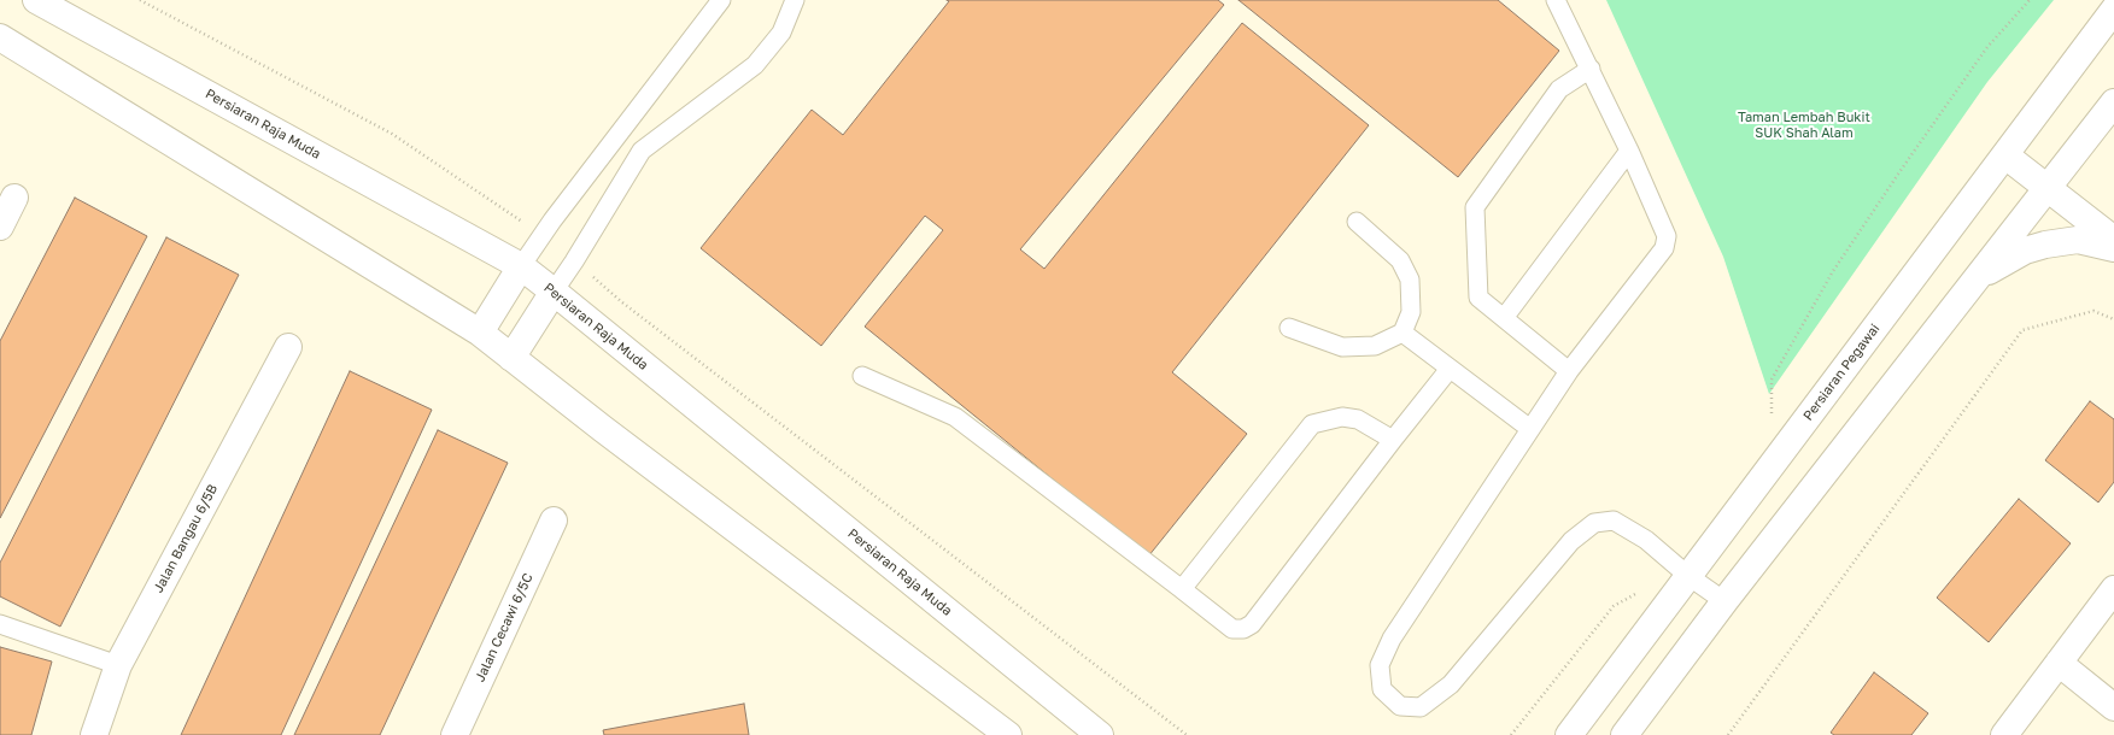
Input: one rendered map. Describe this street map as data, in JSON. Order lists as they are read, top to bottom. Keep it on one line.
{"streets":{"main road":["Persiaran Raja Muda","Persiaran Pegawai","Jalan Bangau 6/5B","Jalan Cecawi 6/5C"]},"parks":["Taman Lembah Bukit SUK Shah Alam"]}
